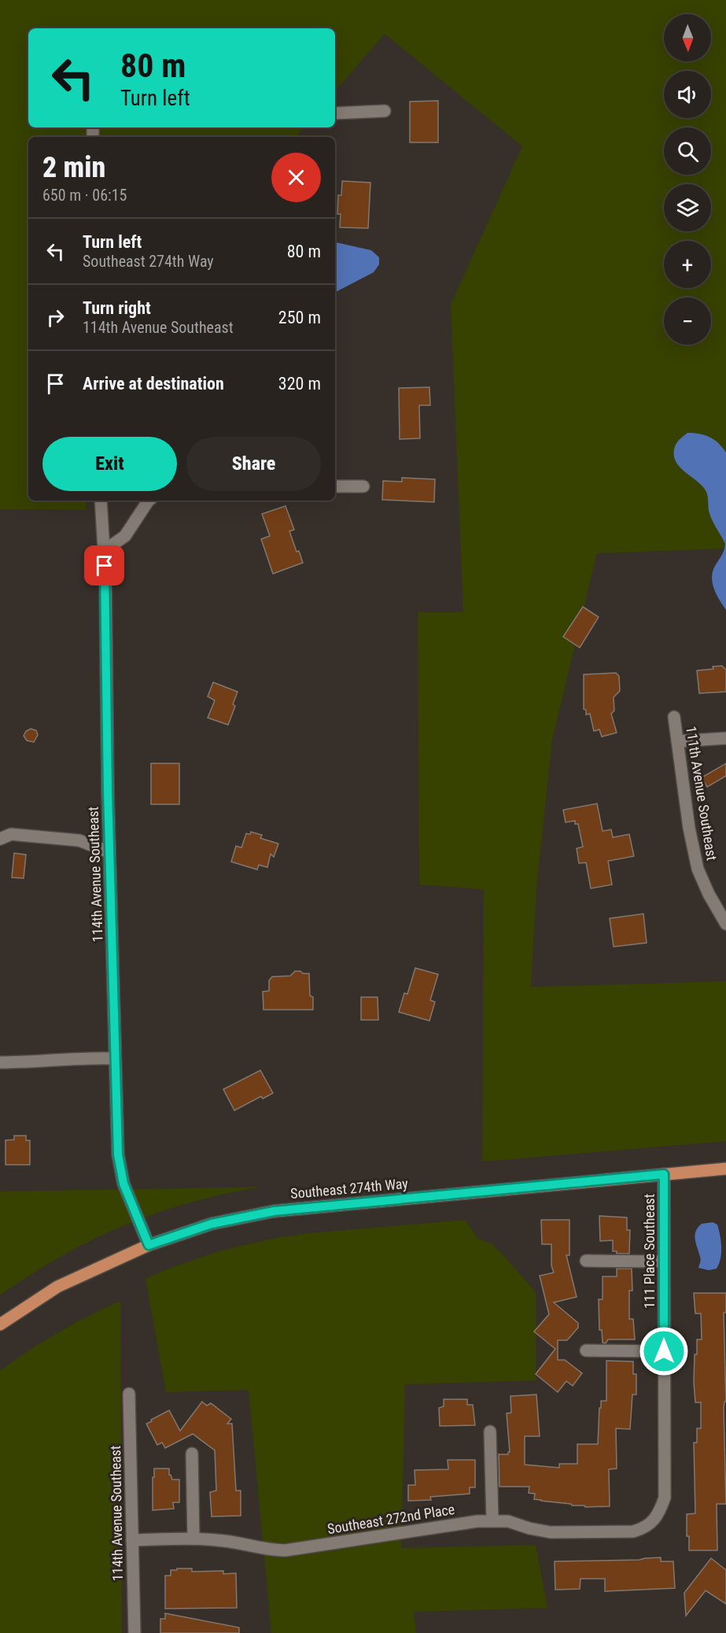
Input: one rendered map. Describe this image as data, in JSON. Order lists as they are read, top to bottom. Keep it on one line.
{"streets":{"main road":["Southeast 274th Way"],"street":["111th Avenue Southeast","114th Avenue Southeast","111 Place Southeast","Southeast 272nd Place"]},"crossings":[["114th Avenue Southeast","Southeast 274th Way"],["114th Avenue Southeast","Southeast 272nd Place"],["Southeast 274th Way","111 Place Southeast"],["111 Place Southeast","Southeast 272nd Place"]],"north":"bottom","page":{"map_buttons":["+","−"],"turn":["80 m","Turn left"],"heading":["2 min","650 m · 06:15"],"list":[{"name":"Turn left","note":"Southeast 274th Way","value":"80 m"},{"name":"Turn right","note":"114th Avenue Southeast","value":"250 m"},{"name":"Arrive at destination","value":"320 m"}],"buttons":["Exit","Share"]}}
